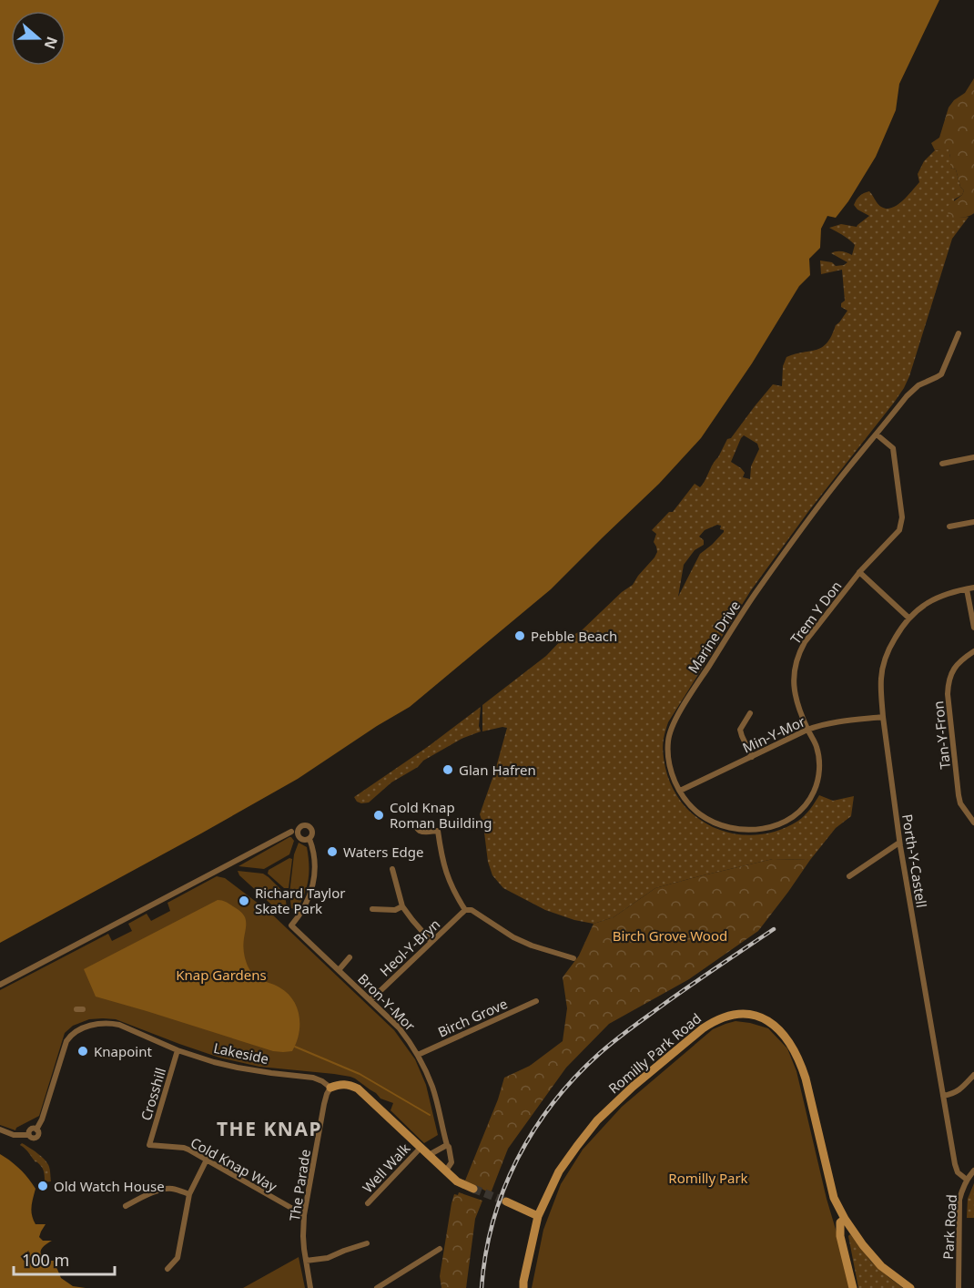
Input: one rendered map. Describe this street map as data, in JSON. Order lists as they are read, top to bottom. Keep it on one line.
{"streets":{"street":["Trem Y Don","Marine Drive","Min-Y-Mor","Tan-Y-Fron","Porth-Y-Castell","Heol-Y-Bryn","Bron-Y-Mor","Birch Grove","Lakeside","Romilly Park Road","Crosshill","Cold Knap Way","Well Walk","The Parade","Park Road"]},"crossings":[["Trem Y Don","Marine Drive"],["Trem Y Don","Min-Y-Mor"],["Marine Drive","Min-Y-Mor"],["Min-Y-Mor","Porth-Y-Castell"],["Porth-Y-Castell","Park Road"],["Heol-Y-Bryn","Bron-Y-Mor"],["Bron-Y-Mor","Birch Grove"],["Bron-Y-Mor","Lakeside"],["Lakeside","Crosshill"],["Lakeside","Well Walk"],["Lakeside","The Parade"],["Crosshill","Cold Knap Way"],["Cold Knap Way","The Parade"]],"districts":["THE KNAP"],"parks":["Birch Grove Wood","Knap Gardens","Romilly Park"],"places":["Pebble Beach","Glan Hafren","Cold Knap Roman Building","Waters Edge","Richard Taylor Skate Park","Knapoint","Old Watch House"],"scale_bar":"100 m","north":"right"}
